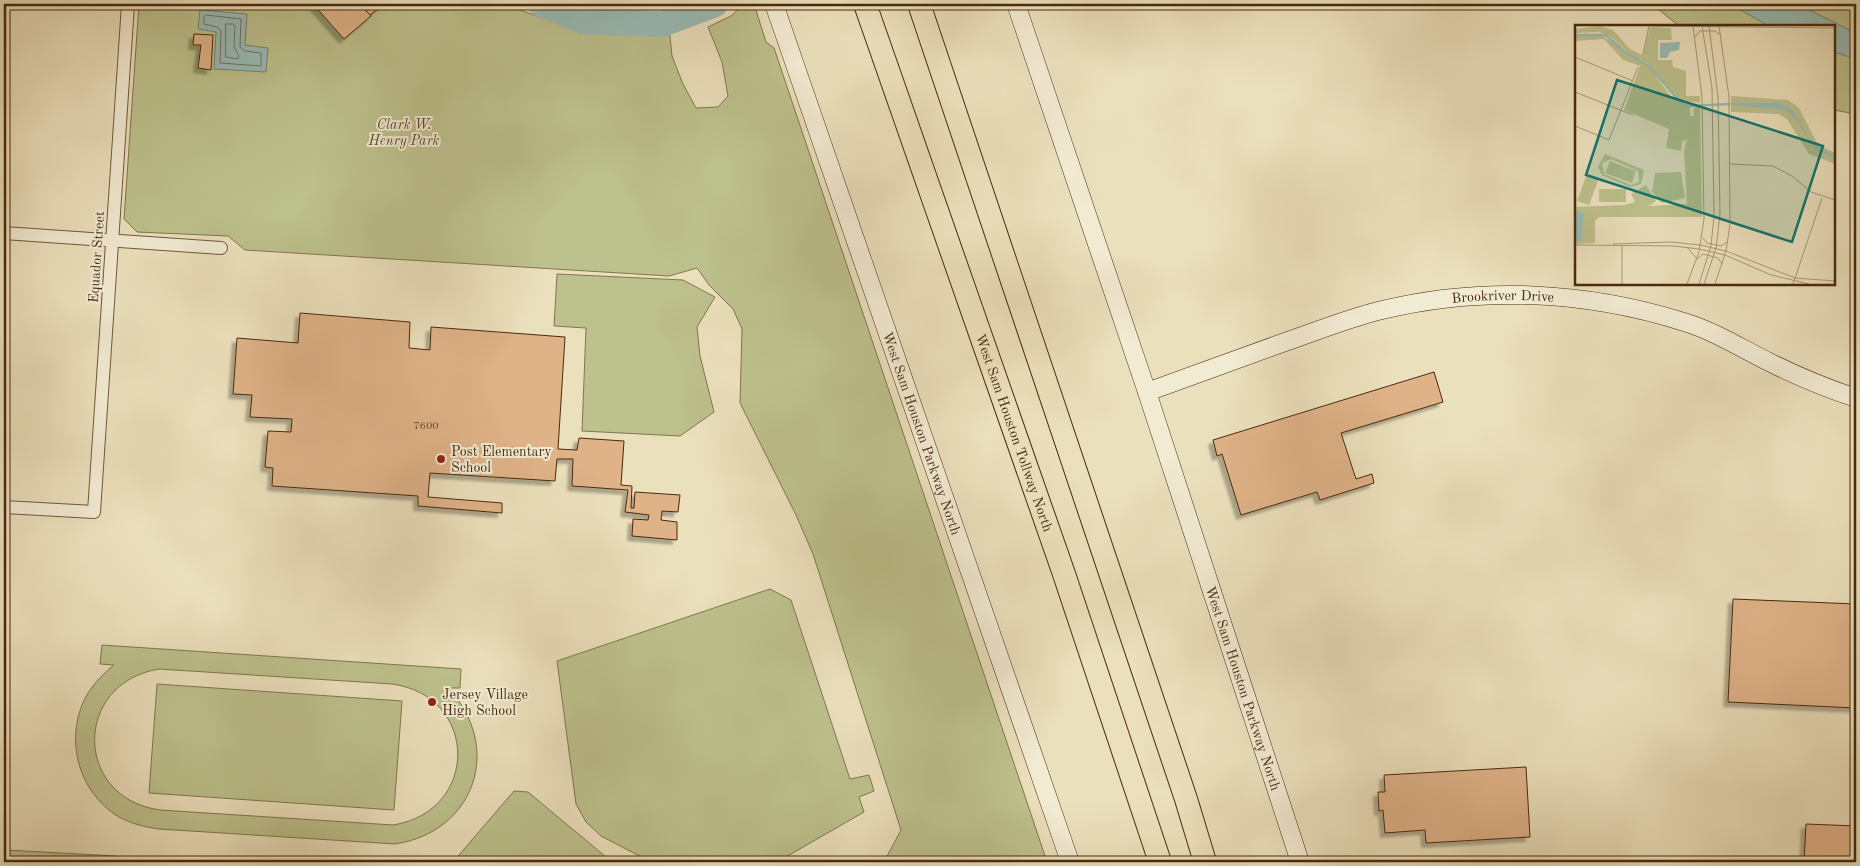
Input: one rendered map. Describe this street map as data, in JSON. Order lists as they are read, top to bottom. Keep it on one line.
{"streets":{"highway":["West Sam Houston Tollway North"],"main road":["Brookriver Drive","West Sam Houston Parkway North"],"street":["Equador Street"]},"crossings":[["Brookriver Drive","West Sam Houston Parkway North"]],"parks":["Clark W. Henry Park"],"places":["Post Elementary School","Jersey Village High School"],"house_numbers":["7600"]}
